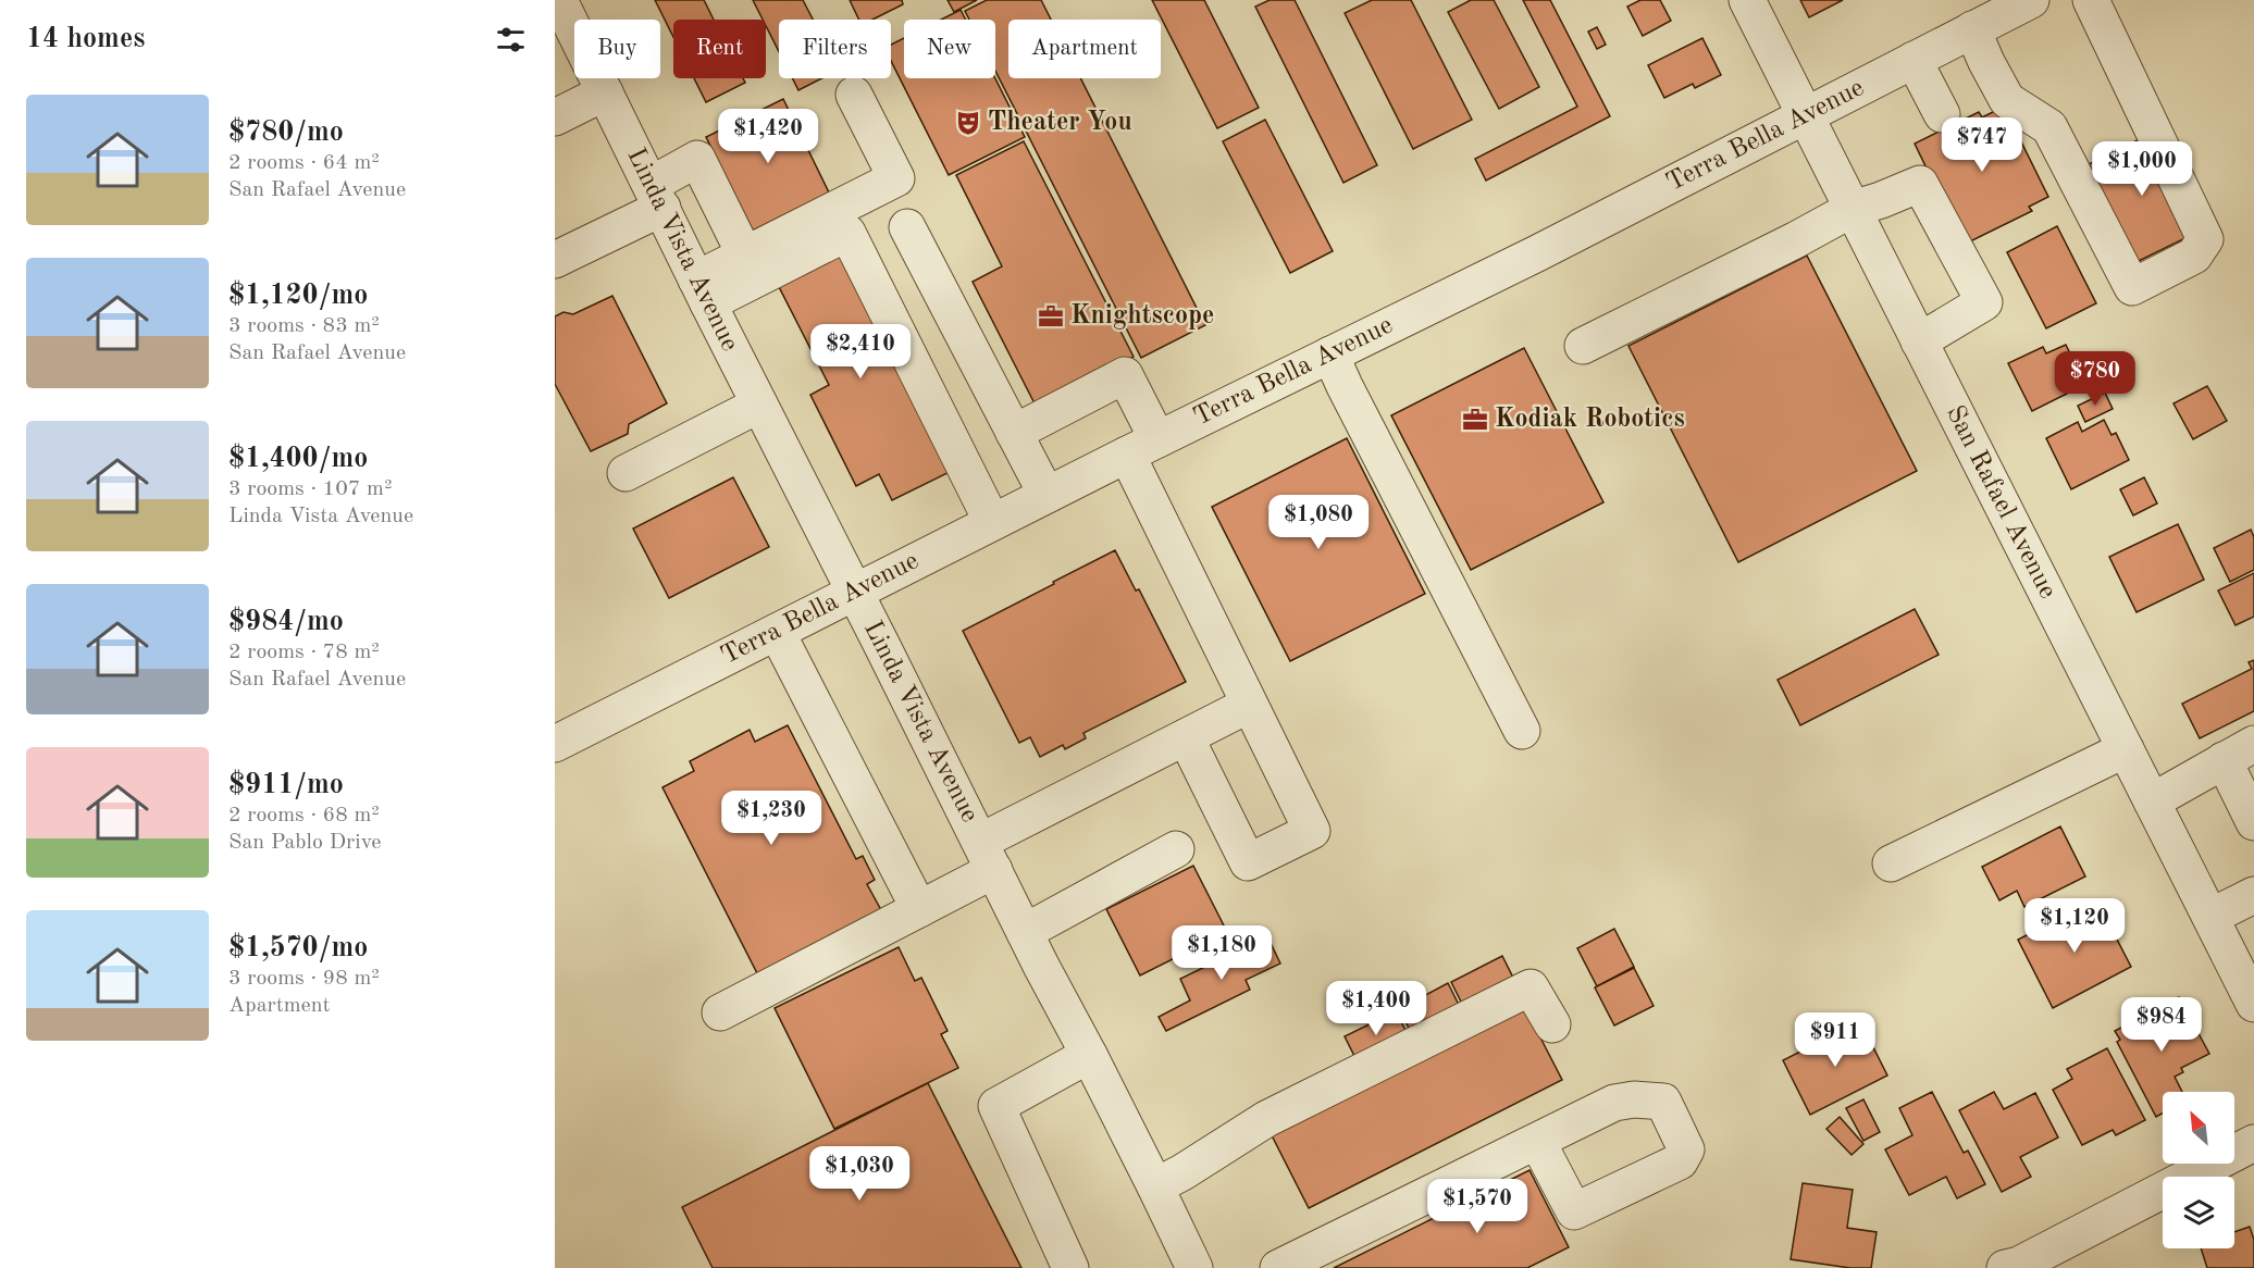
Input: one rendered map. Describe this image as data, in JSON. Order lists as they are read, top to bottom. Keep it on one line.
{"streets":{"street":["Terra Bella Avenue","Linda Vista Avenue","San Rafael Avenue"]},"crossings":[["Terra Bella Avenue","Linda Vista Avenue"],["Terra Bella Avenue","San Rafael Avenue"]],"places":{"theatre":["Theater You"],"office":["Knightscope","Kodiak Robotics"]},"north":"top left","page":{"heading":"14 homes","chip":["Buy","Rent","Filters","New","Apartment"],"list":[{"name":"$780/mo","note":"2 rooms · 64 m² · San Rafael Avenue"},{"name":"$1,120/mo","note":"3 rooms · 83 m² · San Rafael Avenue"},{"name":"$1,400/mo","note":"3 rooms · 107 m² · Linda Vista Avenue"},{"name":"$984/mo","note":"2 rooms · 78 m² · San Rafael Avenue"},{"name":"$911/mo","note":"2 rooms · 68 m² · San Pablo Drive"},{"name":"$1,570/mo","note":"3 rooms · 98 m² · Apartment"}],"price":["$1,420","$747","$1,000","$2,410","$780","$1,080","$1,230","$1,120","$1,180","$1,400","$984","$911","$1,030","$1,570"]}}
